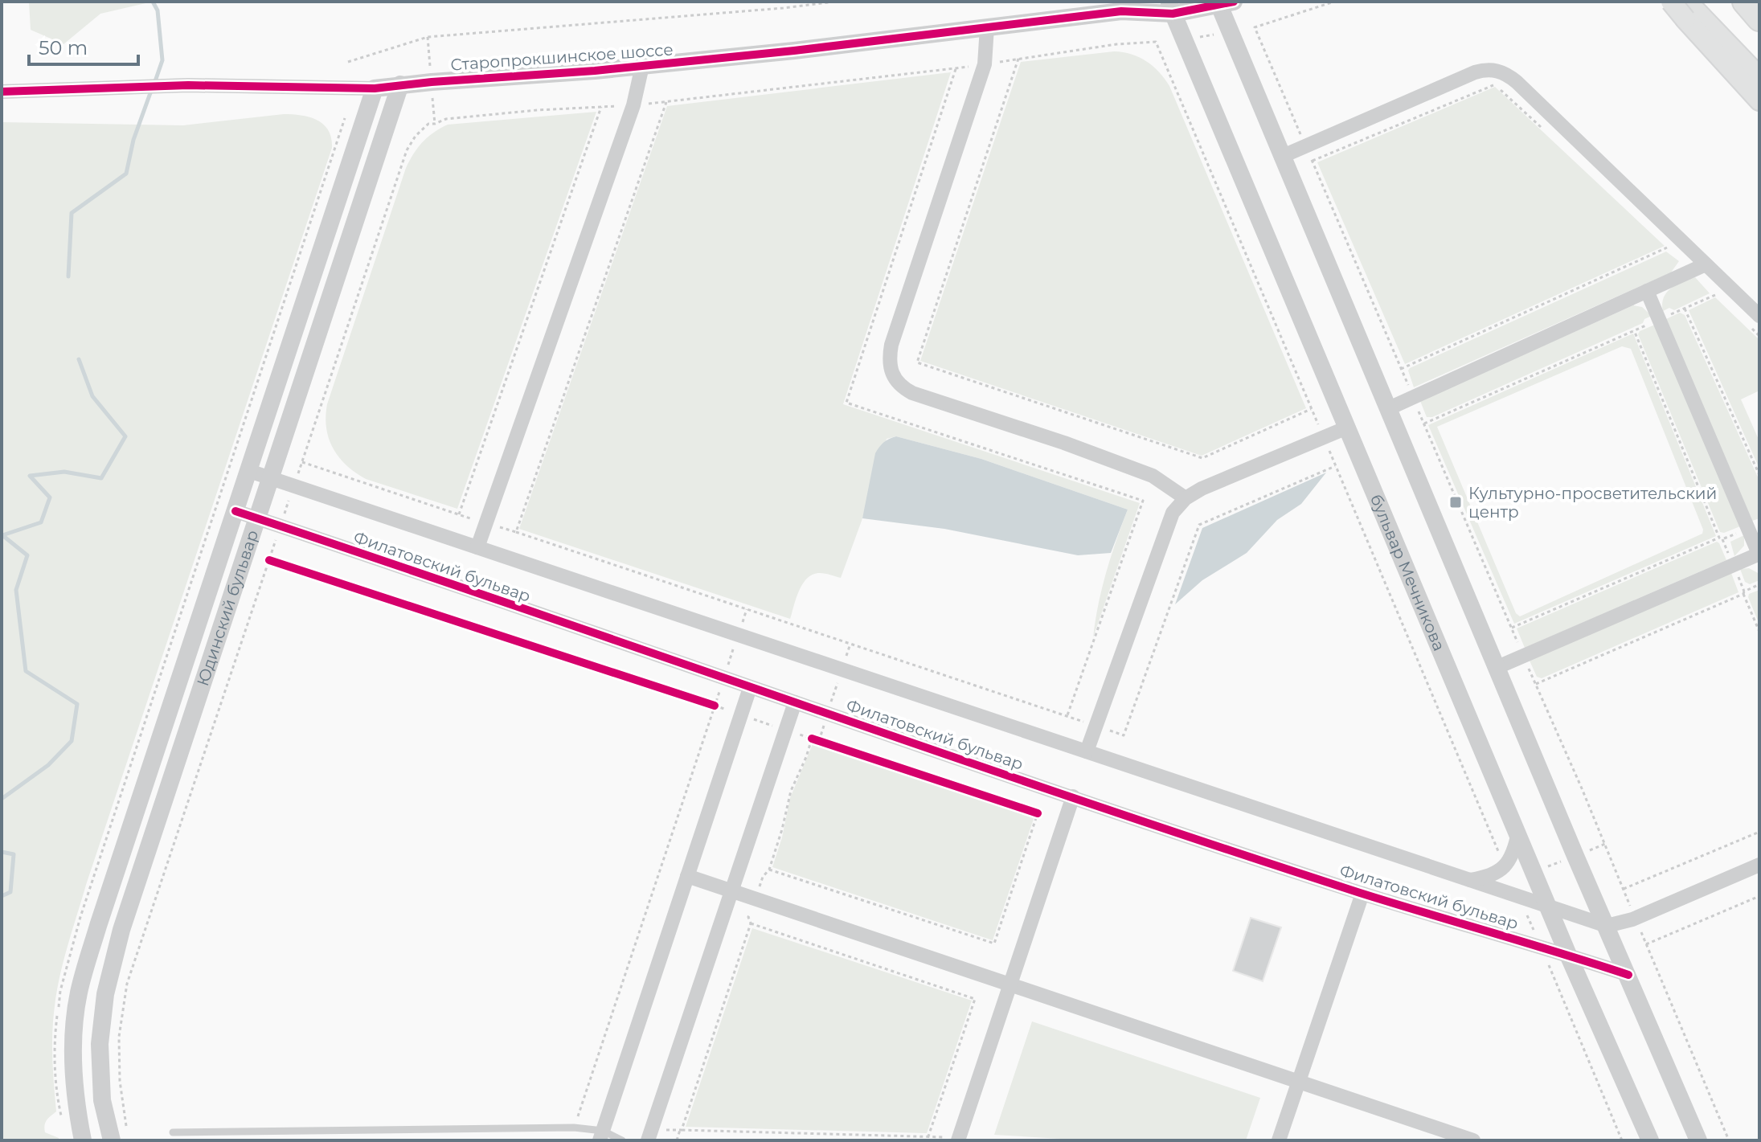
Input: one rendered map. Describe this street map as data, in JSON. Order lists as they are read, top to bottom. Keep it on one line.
{"streets":{"street":["Старопрокшинское шоссе","Филатовский бульвар","бульвар Мечникова","Юдинский бульвар"]},"crossings":[["Старопрокшинское шоссе","бульвар Мечникова"],["Старопрокшинское шоссе","Юдинский бульвар"],["Филатовский бульвар","бульвар Мечникова"],["Филатовский бульвар","Юдинский бульвар"]],"places":{"transit":["Культурно-просветительский центр"]},"scale_bar":"50 m"}
